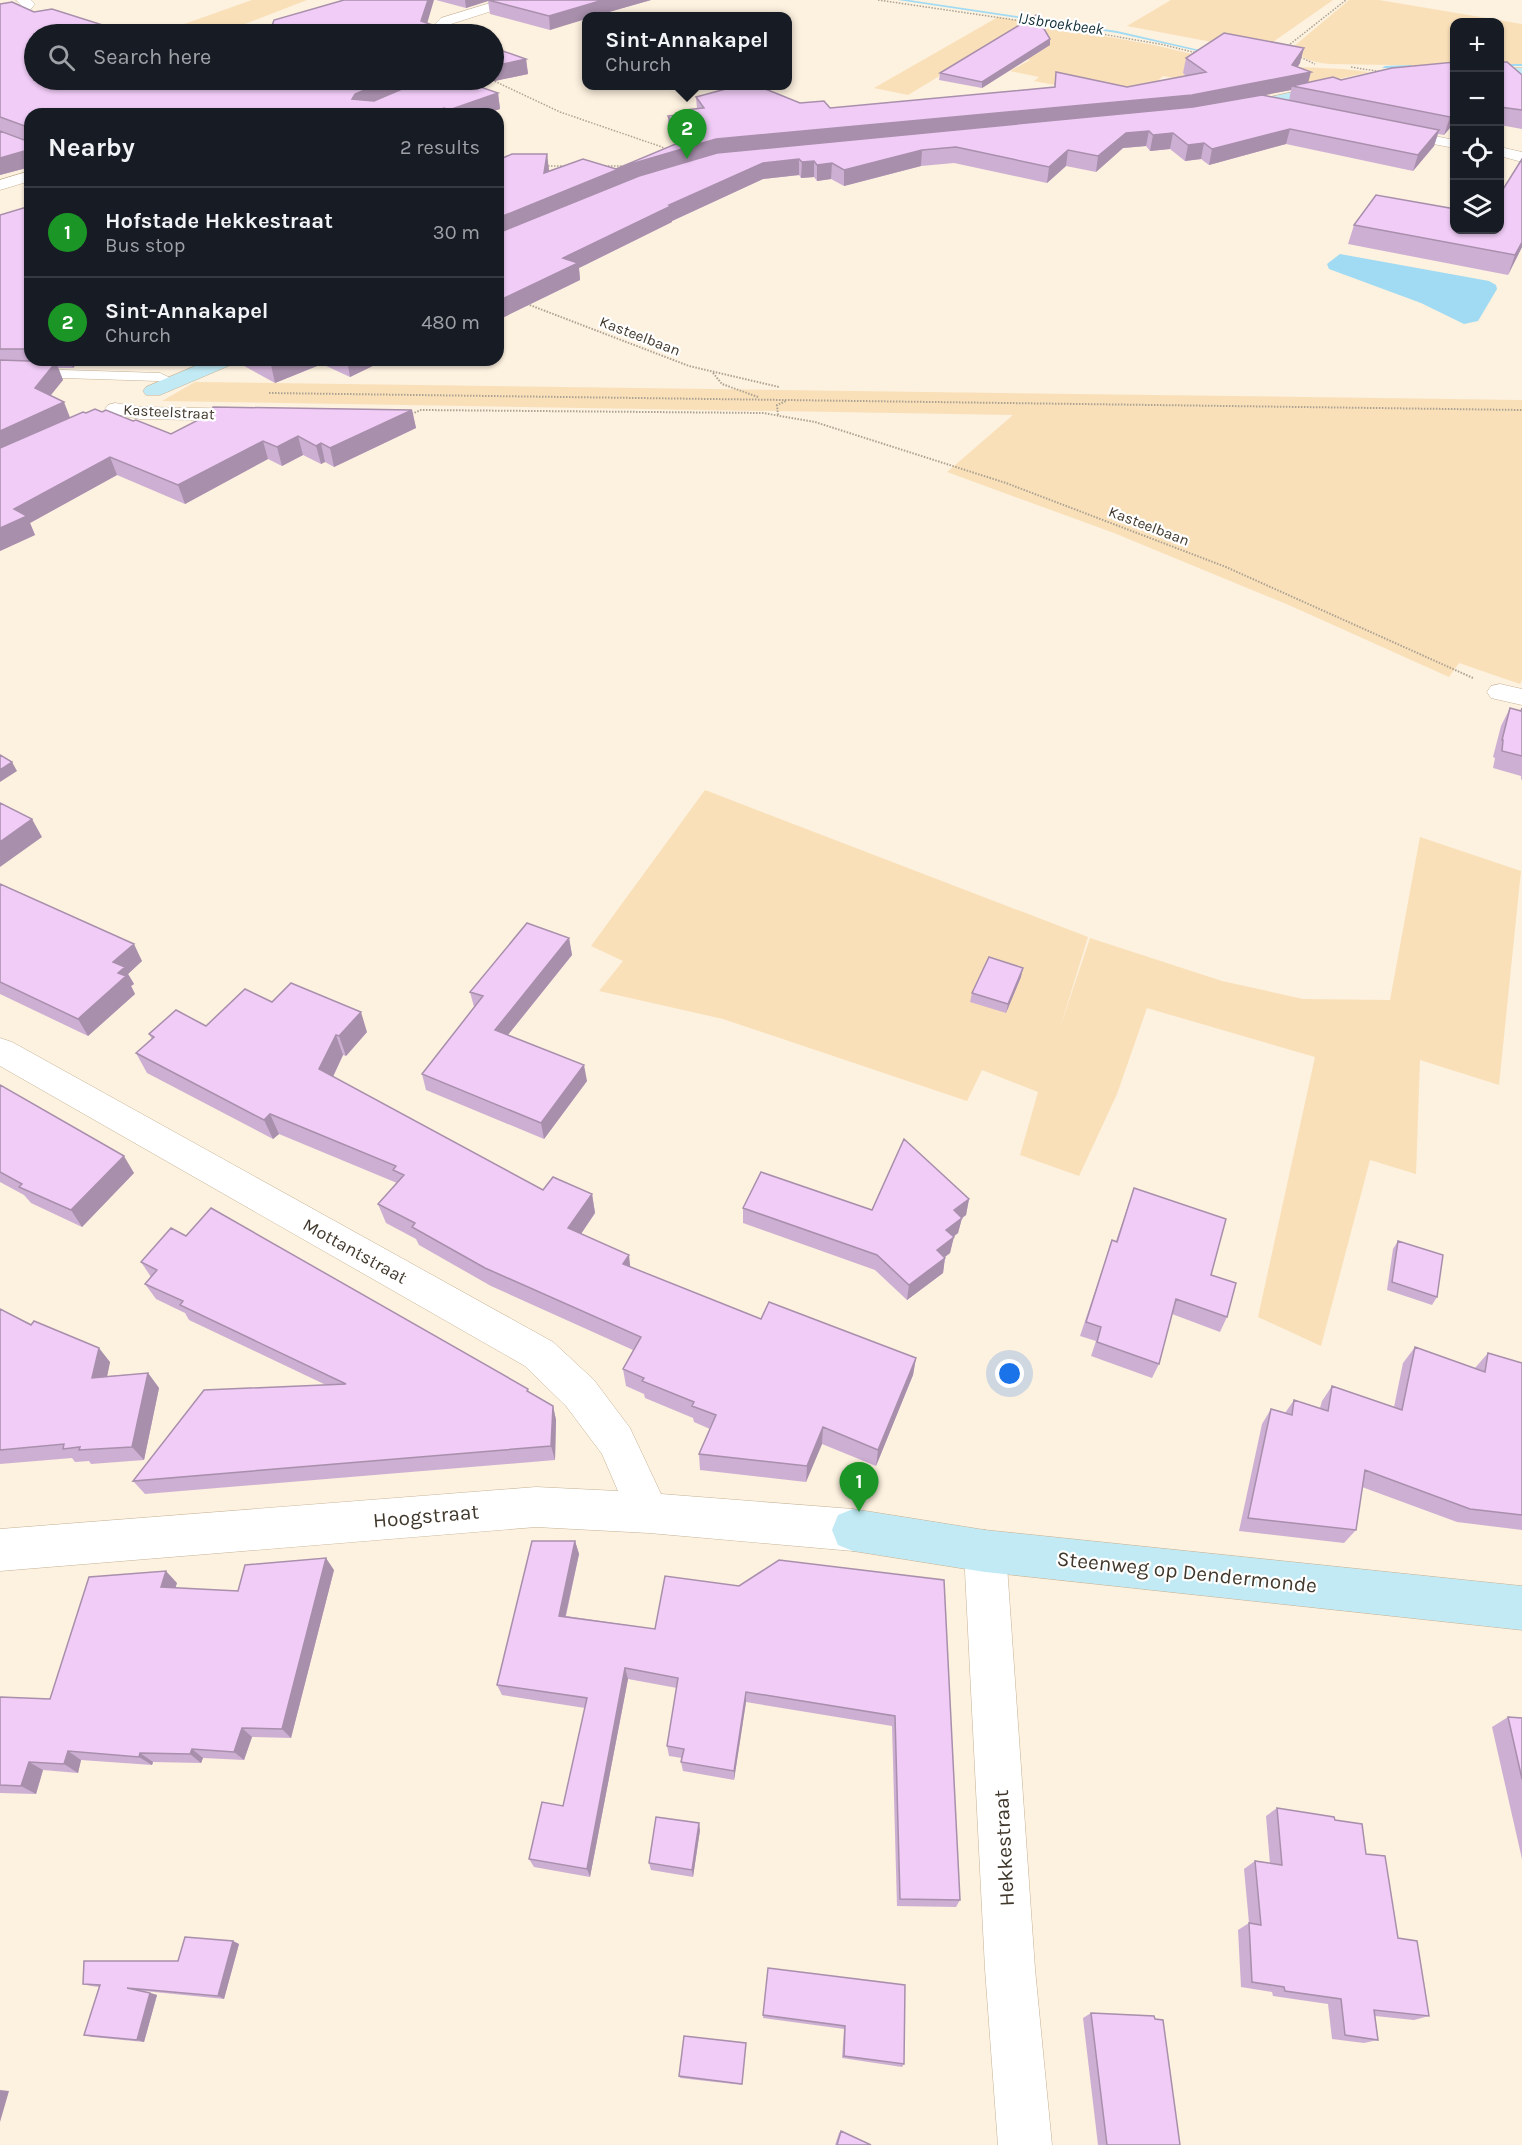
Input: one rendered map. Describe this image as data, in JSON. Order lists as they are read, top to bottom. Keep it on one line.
{"streets":{"street":["Kasteelstraat","Mottantstraat","Hoogstraat","Steenweg op Dendermonde","Hekkestraat"],"path":["Kasteelbaan"]},"crossings":[["Mottantstraat","Hoogstraat"],["Hoogstraat","Steenweg op Dendermonde"],["Steenweg op Dendermonde","Hekkestraat"]],"water":["IJsbroekbeek"],"page":{"popup":["Sint-Annakapel","Church"],"map_buttons":["+","−"],"search":"Search here","heading":["Nearby","2 results"],"pins":["2","1"],"list":[{"mark":"1","name":"Hofstade Hekkestraat","note":"Bus stop","value":"30 m"},{"mark":"2","name":"Sint-Annakapel","note":"Church","value":"480 m"}]}}
